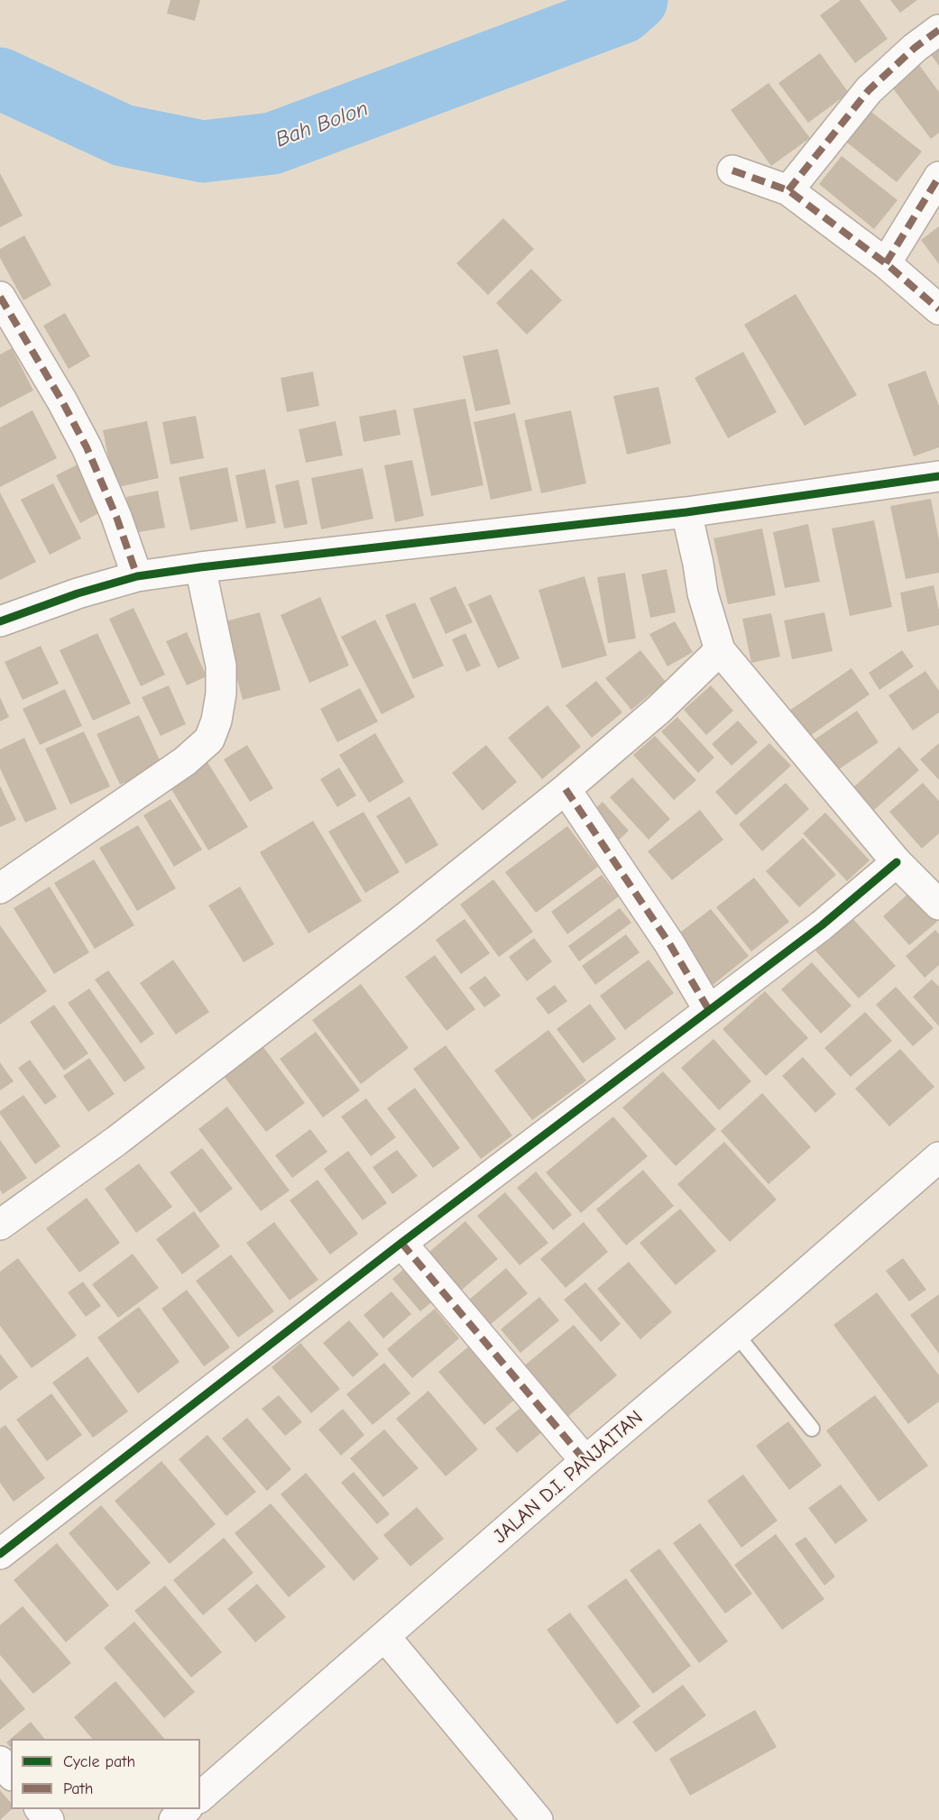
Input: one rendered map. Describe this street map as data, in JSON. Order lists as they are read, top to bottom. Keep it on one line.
{"streets":{"street":["JALAN D.I. PANJAITAN"]},"water":["Bah Bolon"],"legend":["Cycle path","Path"]}
